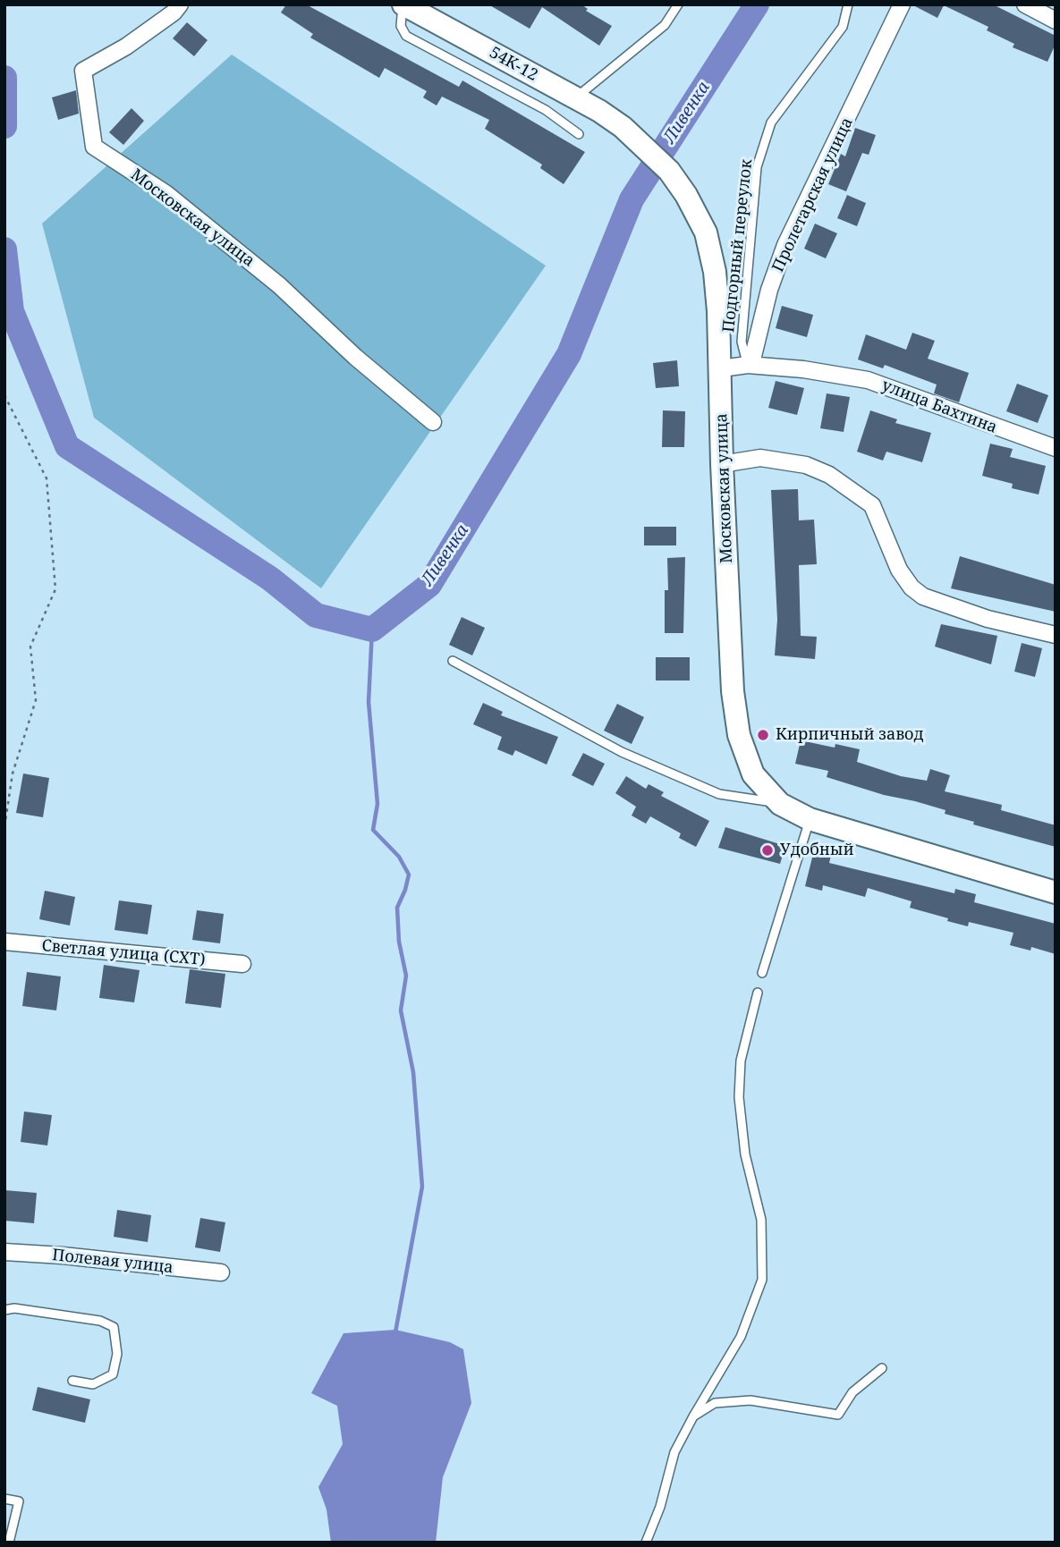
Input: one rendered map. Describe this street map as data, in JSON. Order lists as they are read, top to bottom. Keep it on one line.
{"streets":{"street":["54K-12","Пролетарская улица","Московская улица","улица Бахтина","Светлая улица (СХТ)","Полевая улица"],"lane":["Подгорный переулок"]},"crossings":[["54K-12","Московская улица"],["Пролетарская улица","Подгорный переулок"],["Пролетарская улица","улица Бахтина"],["Подгорный переулок","улица Бахтина"]],"water":["Ливенка"],"places":["Кирпичный завод","Удобный"]}
